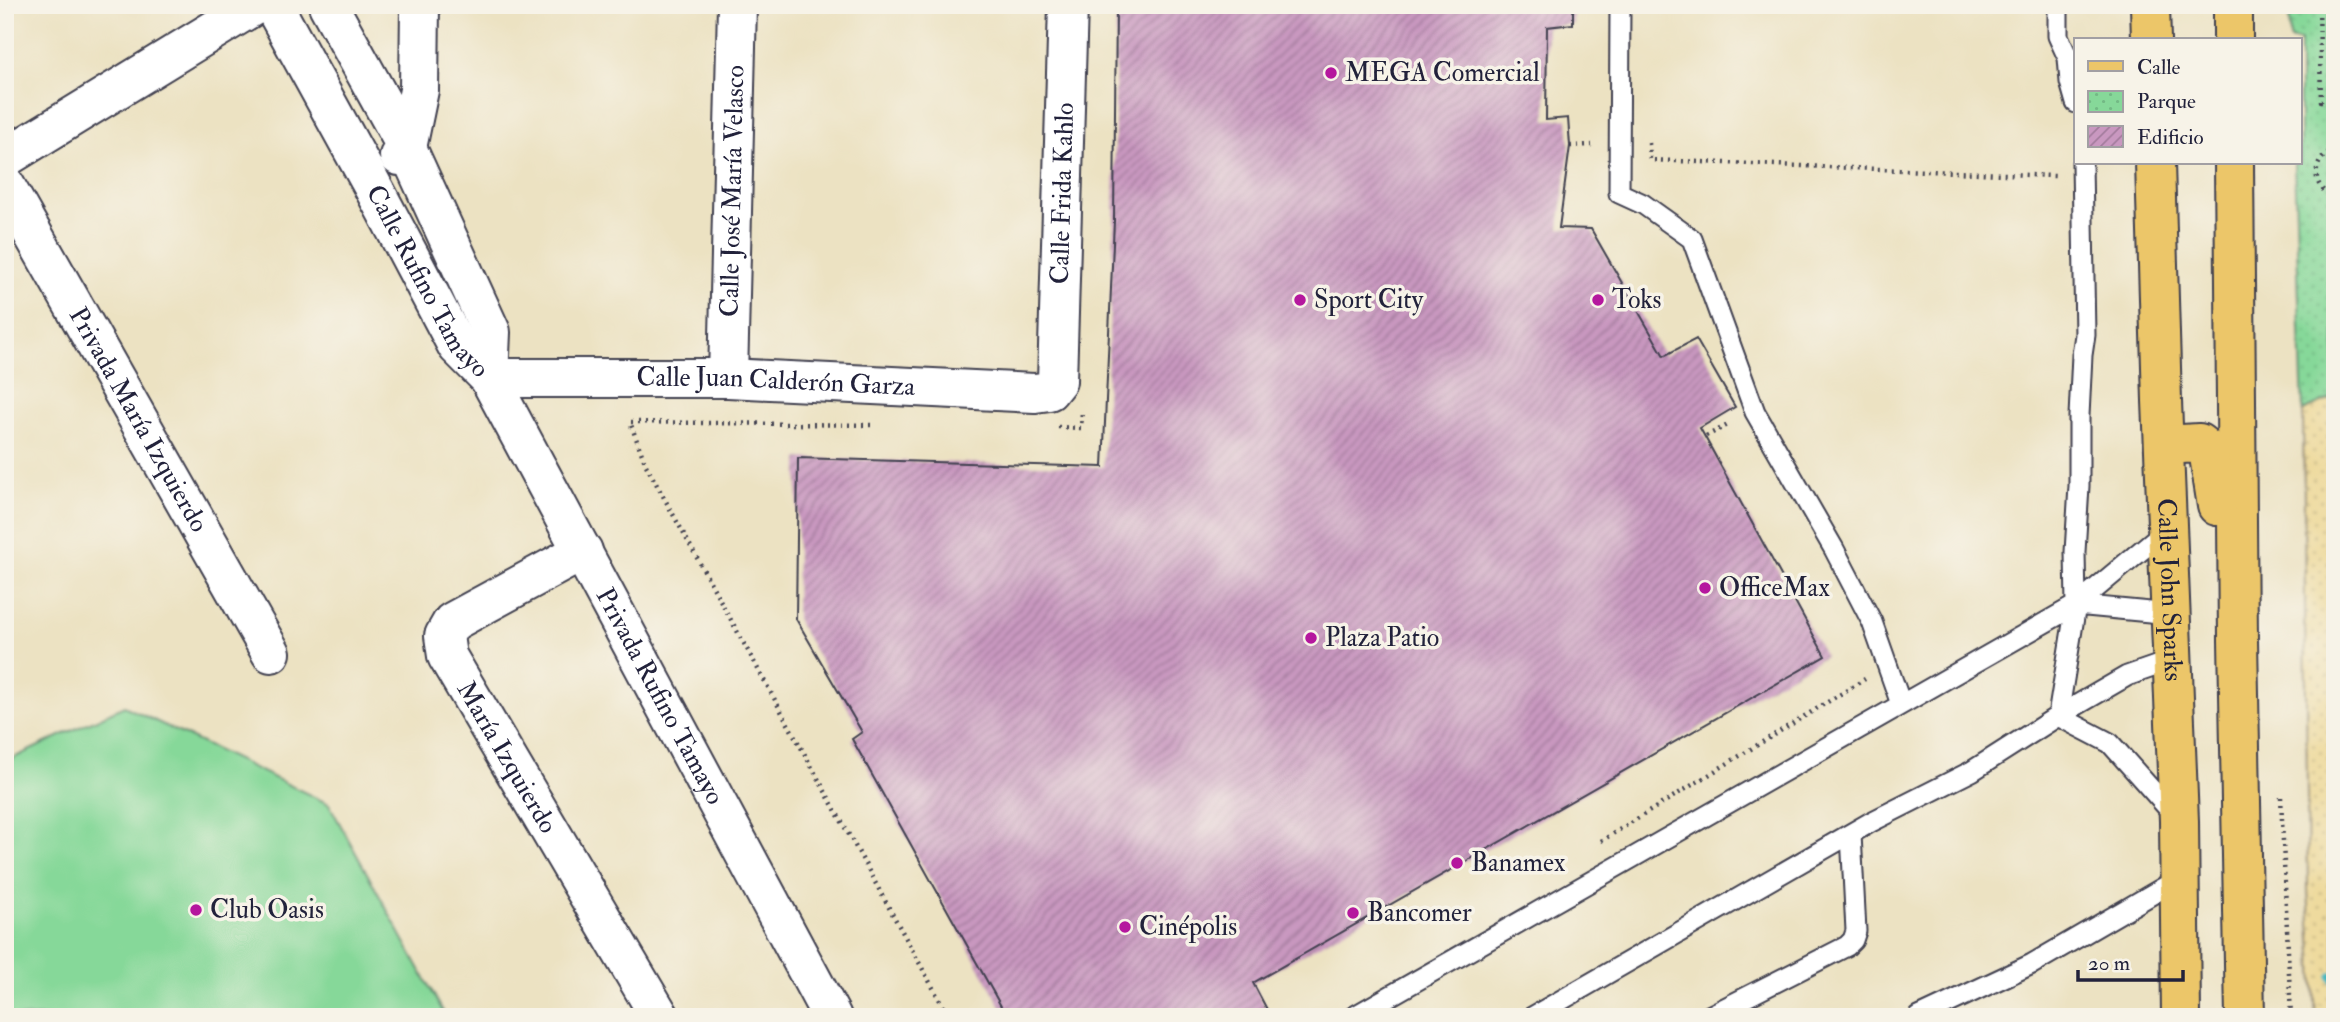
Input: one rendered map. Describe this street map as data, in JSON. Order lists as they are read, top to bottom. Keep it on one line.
{"streets":{"main road":["Calle John Sparks"],"street":["Calle José María Velasco","Calle Frida Kahlo","Calle Rufino Tamayo","Calle Juan Calderón Garza","Privada María Izquierdo","Privada Rufino Tamayo","María Izquierdo"]},"crossings":[["Calle José María Velasco","Calle Juan Calderón Garza"],["Calle Frida Kahlo","Calle Juan Calderón Garza"],["Calle Rufino Tamayo","Calle Juan Calderón Garza"],["Calle Rufino Tamayo","Privada Rufino Tamayo"],["Calle Juan Calderón Garza","Privada Rufino Tamayo"],["Privada Rufino Tamayo","María Izquierdo"]],"places":["MEGA Comercial","Sport City","Toks","OfficeMax","Plaza Patio","Banamex","Club Oasis","Bancomer","Cinépolis"],"legend":["Calle","Parque","Edificio"],"scale_bar":"20 m"}
